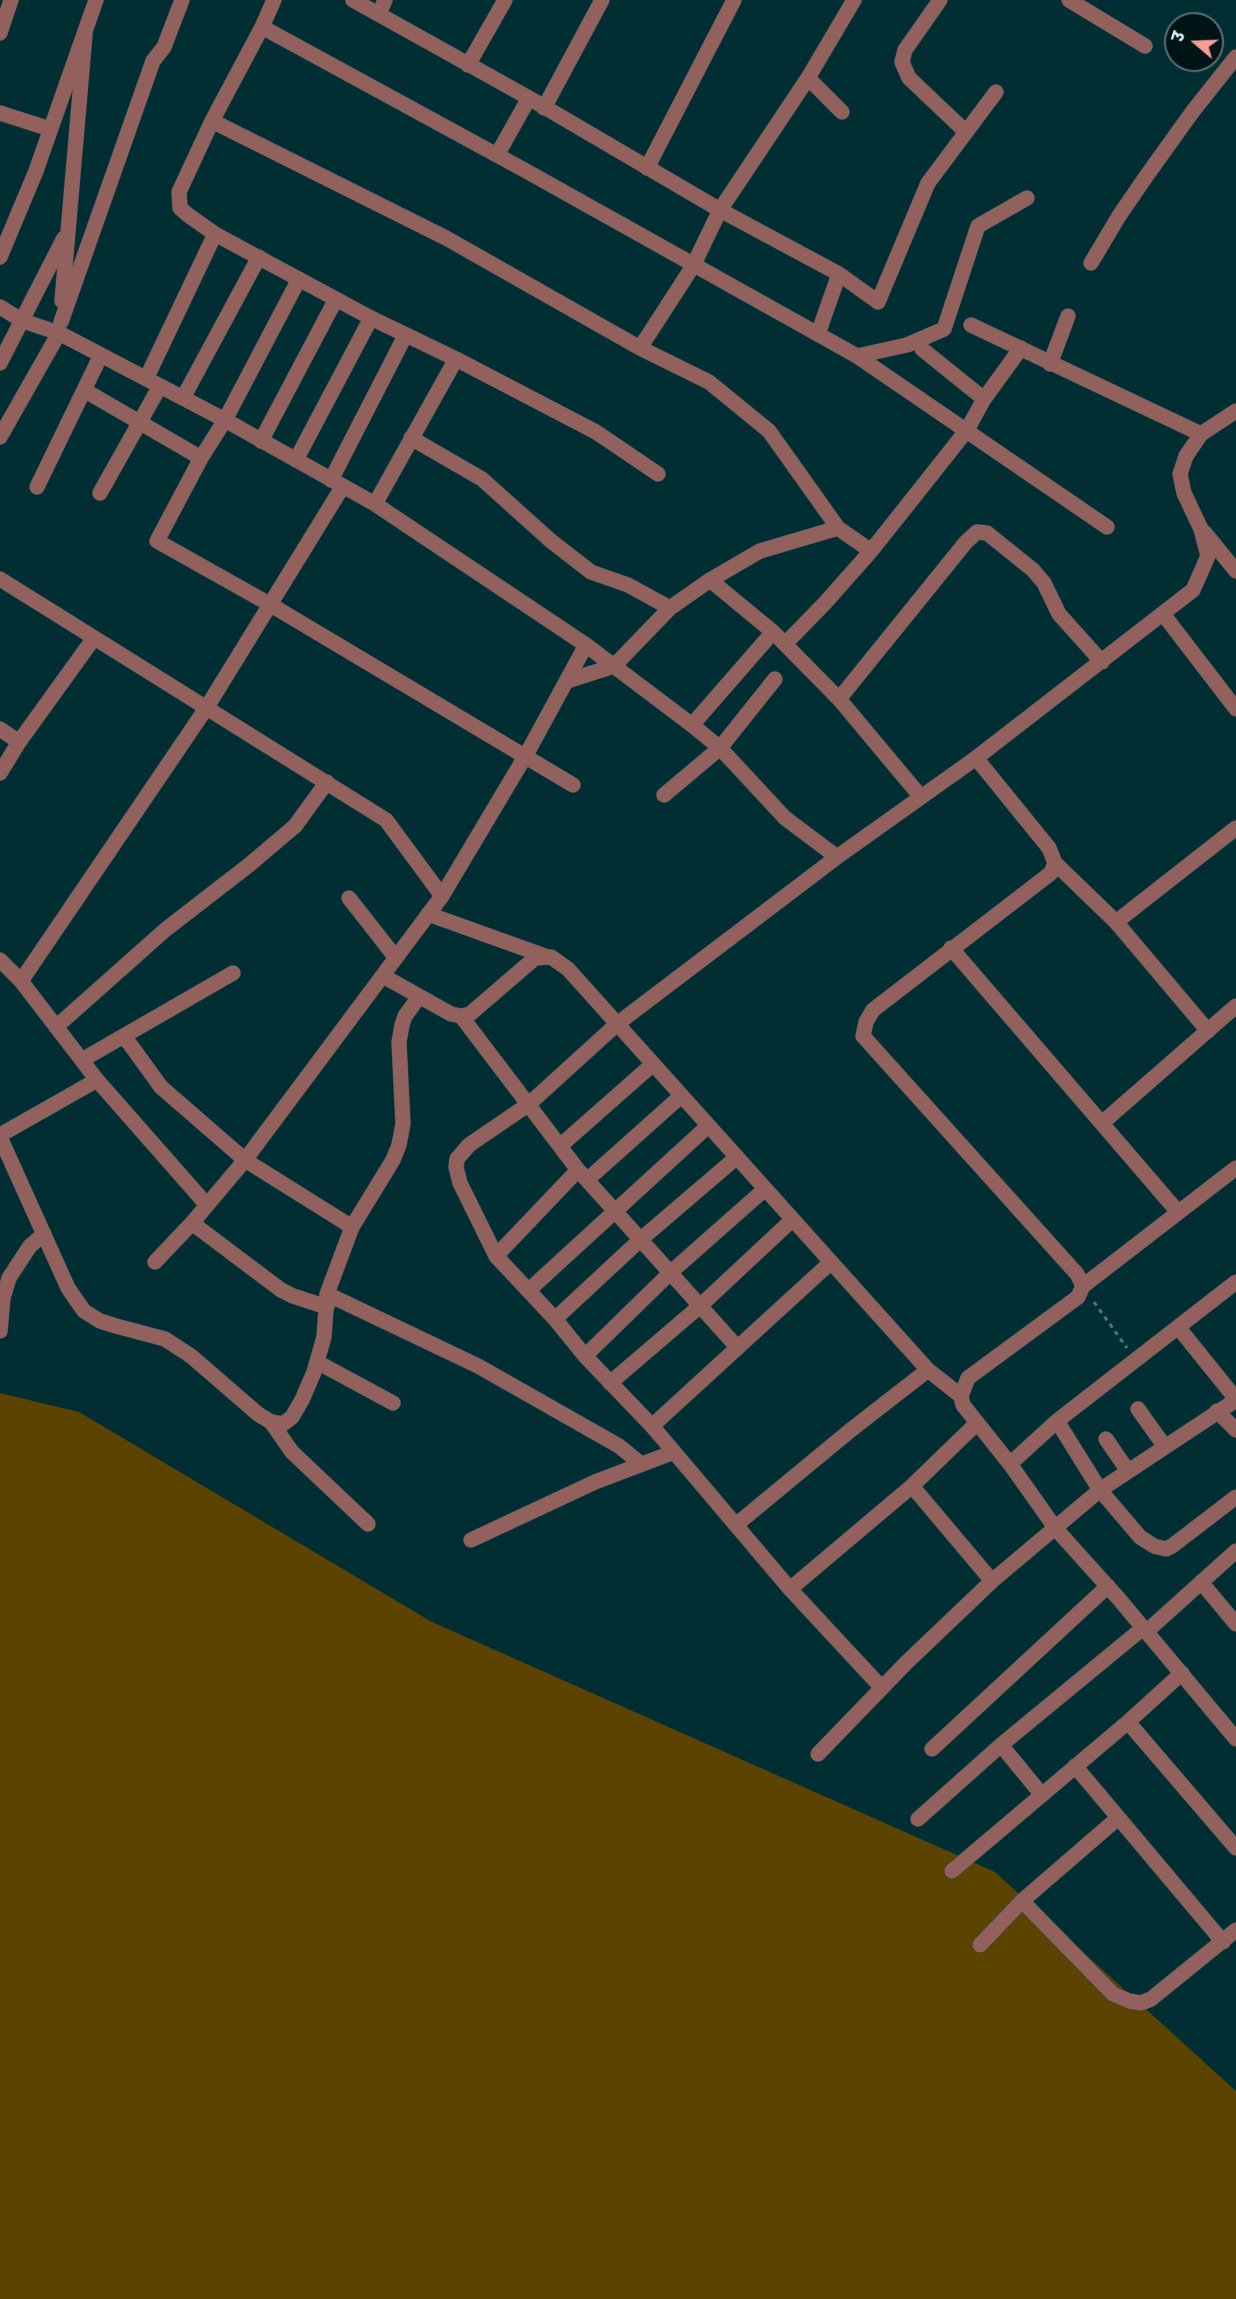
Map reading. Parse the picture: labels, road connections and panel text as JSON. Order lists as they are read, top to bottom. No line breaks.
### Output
{"north":"left"}
